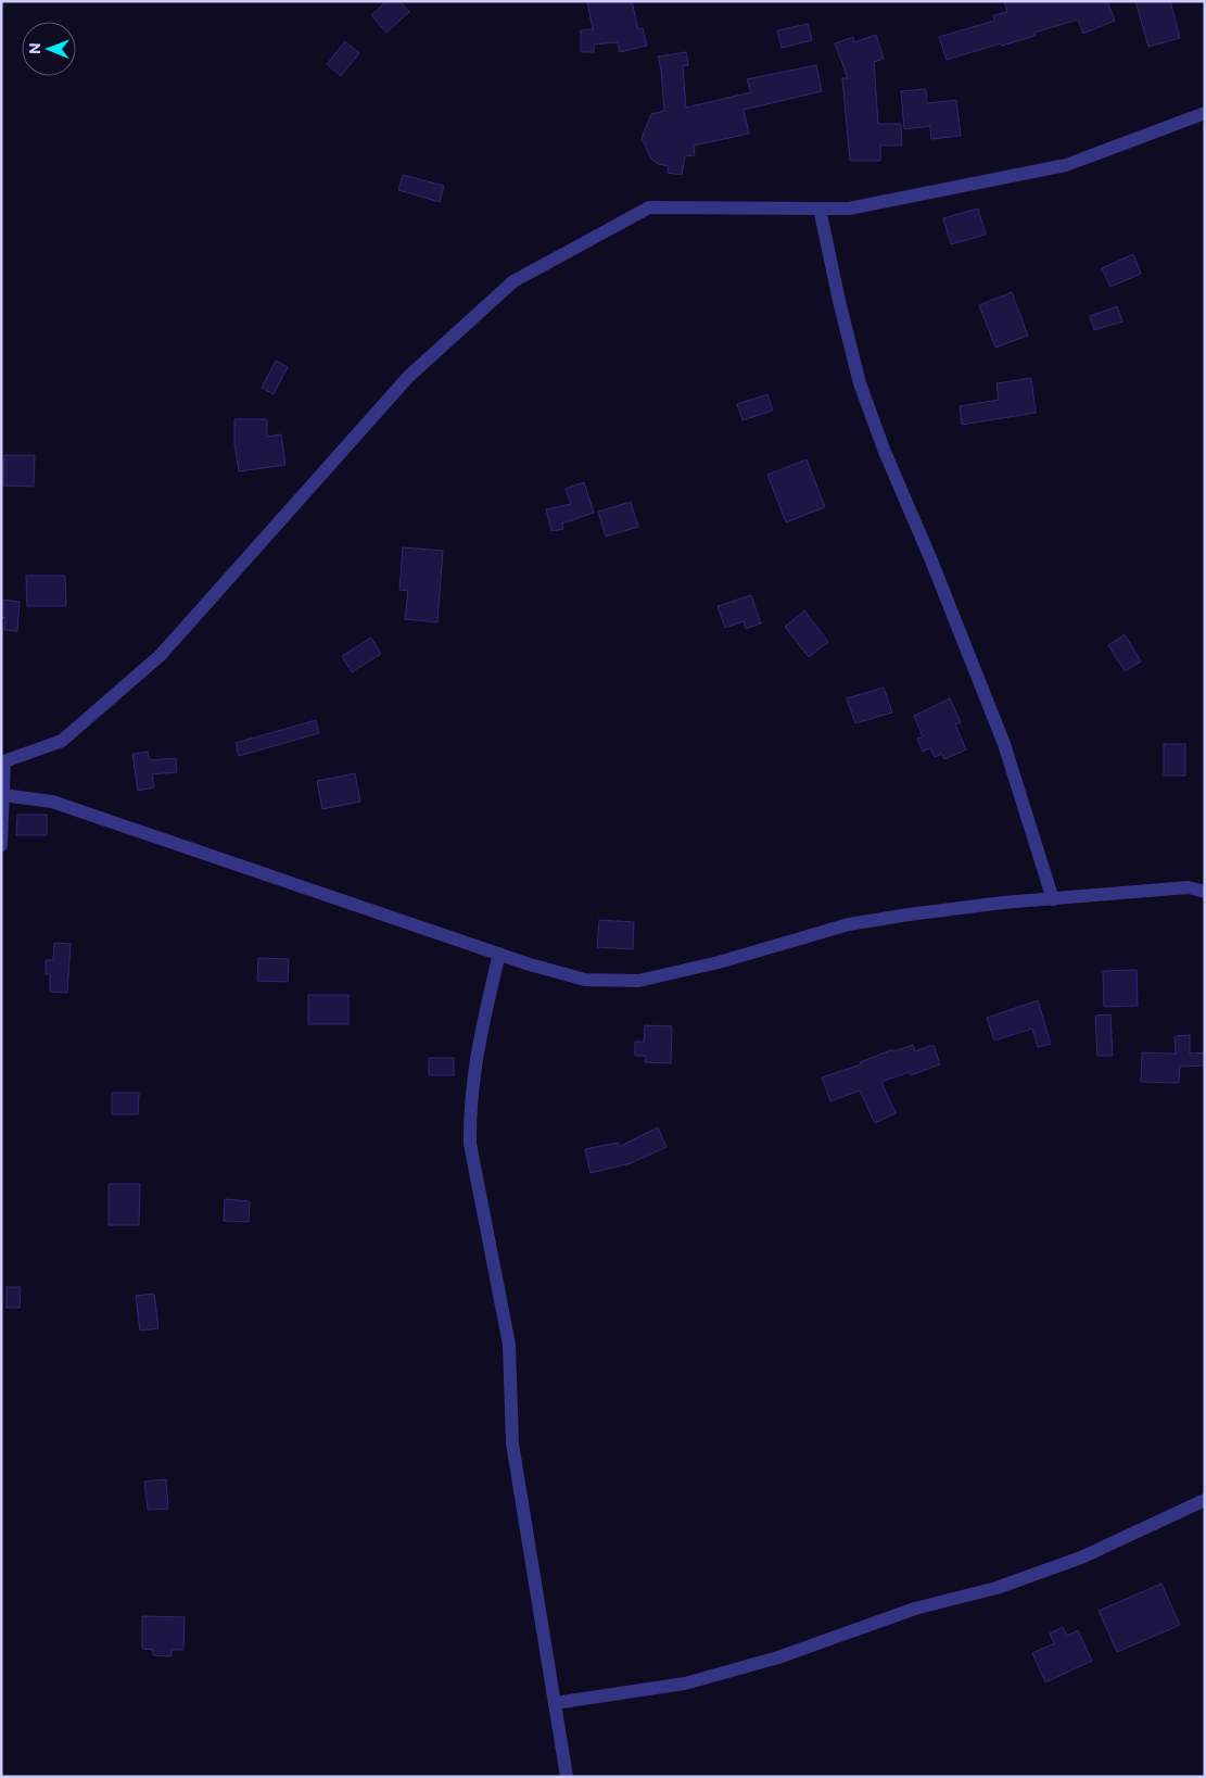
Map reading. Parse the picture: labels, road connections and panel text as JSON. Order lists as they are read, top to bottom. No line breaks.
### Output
{"north":"left"}
